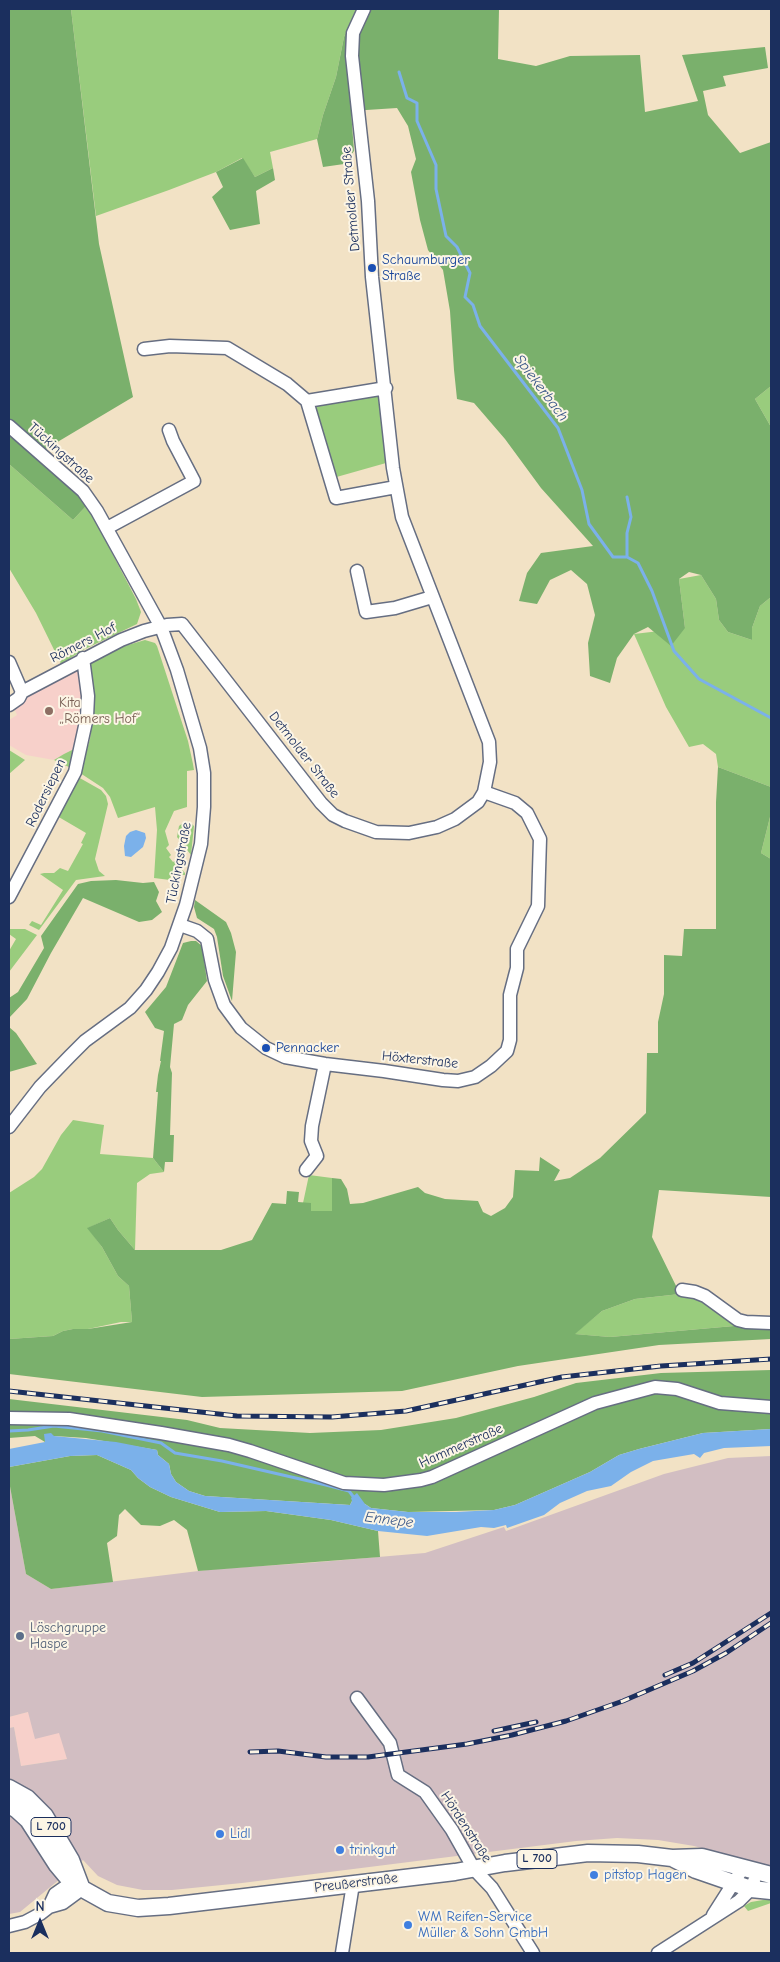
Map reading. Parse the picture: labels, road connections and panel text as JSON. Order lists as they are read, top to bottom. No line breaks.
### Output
{"streets":{"main road":["L 700","Preußerstraße"],"street":["Detmolder Straße","Tückingstraße","Römers Hof","Rodersiepen","Höxterstraße","Hammerstraße","Hördenstraße"]},"crossings":[["Detmolder Straße","Tückingstraße"],["Detmolder Straße","Römers Hof"],["Detmolder Straße","Höxterstraße"],["Tückingstraße","Römers Hof"],["Tückingstraße","Höxterstraße"],["Römers Hof","Rodersiepen"],["L 700","Preußerstraße"],["Hördenstraße","Preußerstraße"]],"water":["Spiekerbach","Ennepe"],"places":["Schaumburger Straße","Kita „Römers Hof“","Pennacker","Löschgruppe Haspe","Lidl","trinkgut","pitstop Hagen","WM Reifen-Service Müller & Sohn GmbH"],"north":"top"}
